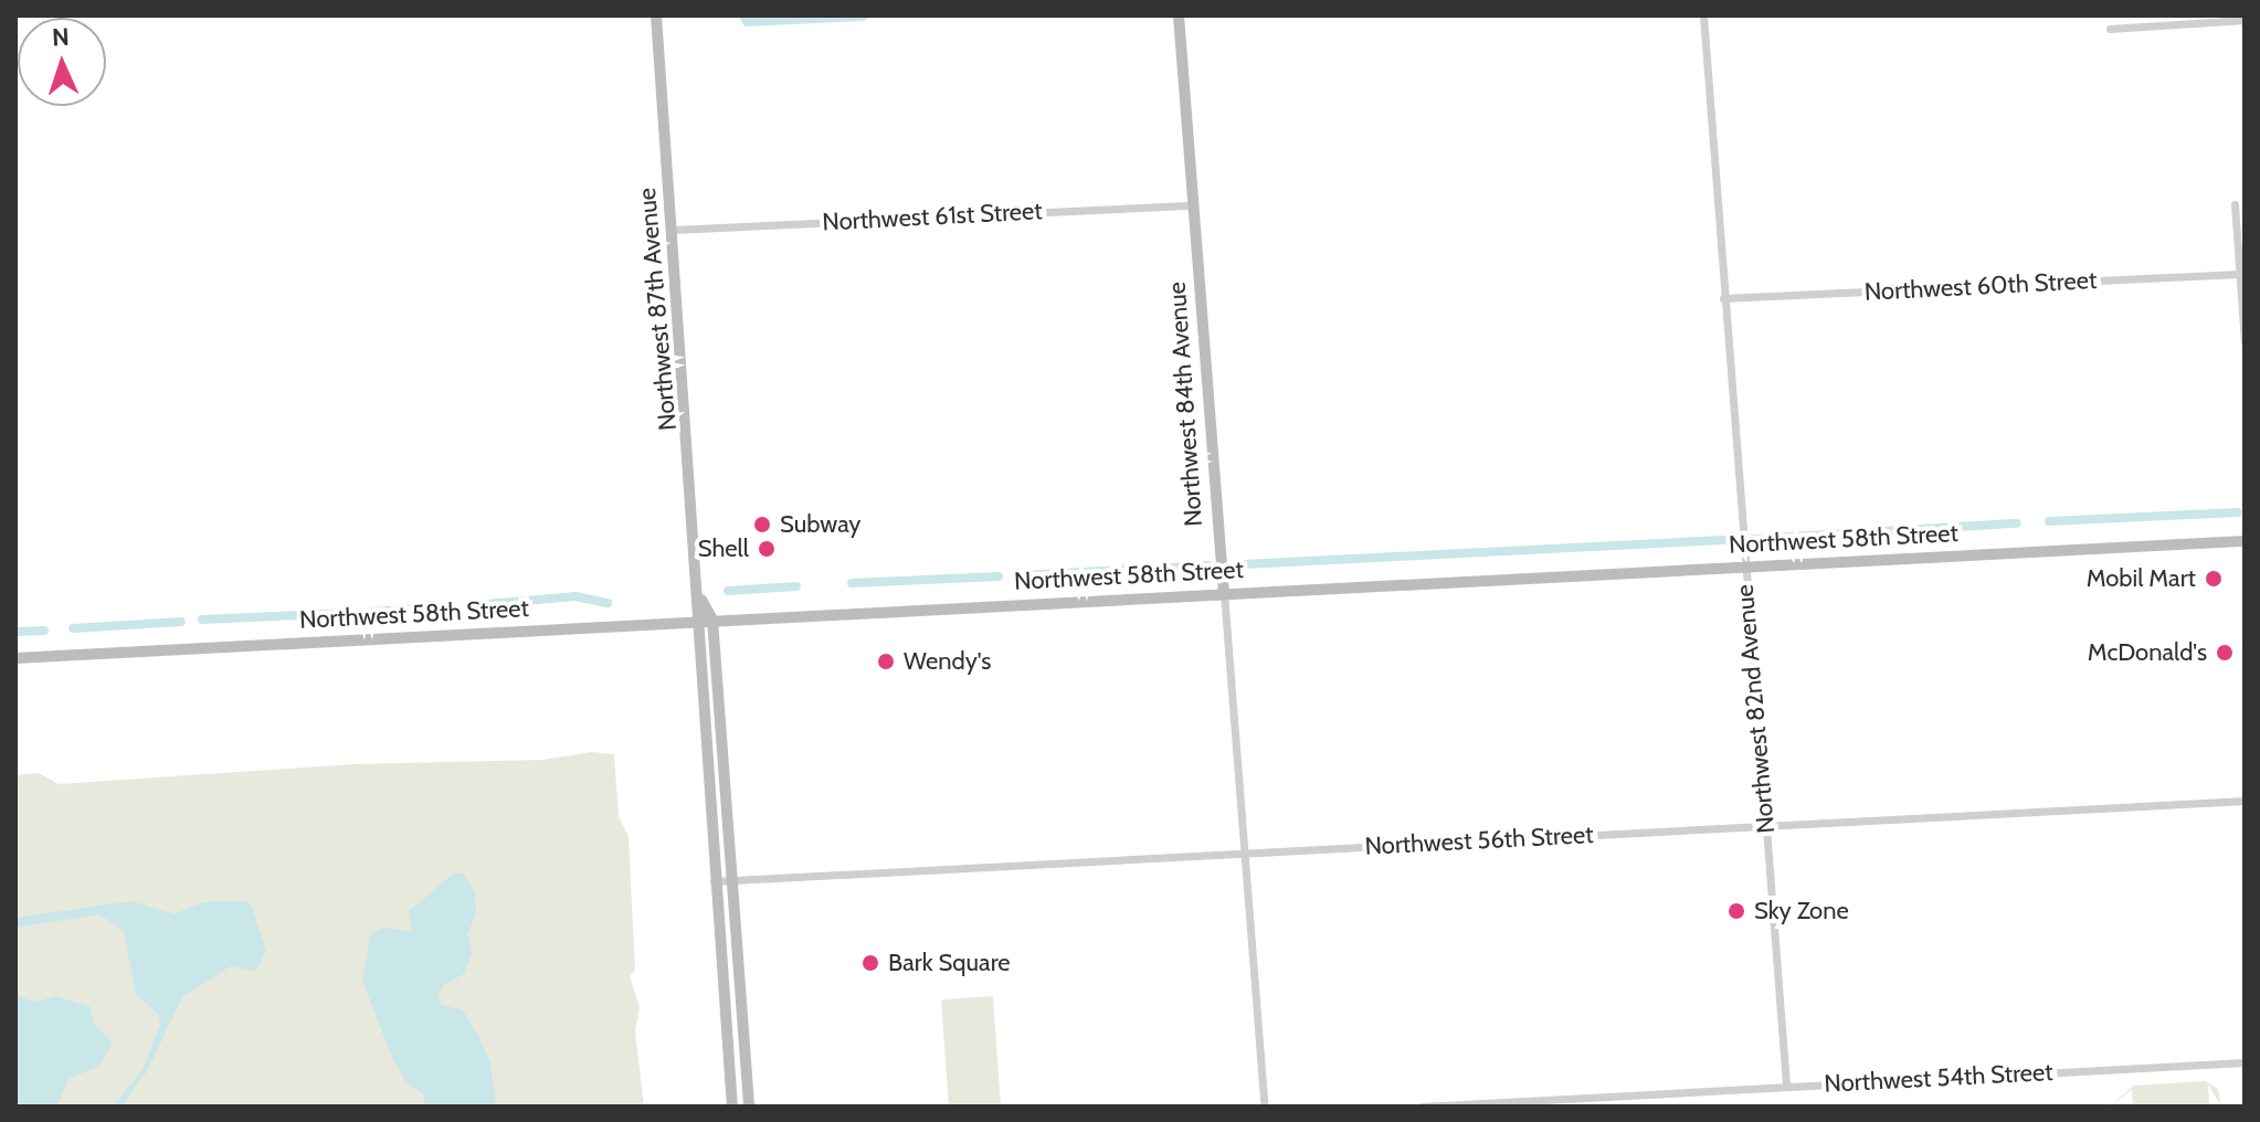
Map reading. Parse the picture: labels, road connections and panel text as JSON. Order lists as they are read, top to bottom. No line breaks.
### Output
{"streets":{"main road":["Northwest 87th Avenue","Northwest 84th Avenue","Northwest 58th Street"],"street":["Northwest 61st Street","Northwest 60th Street","Northwest 82nd Avenue","Northwest 56th Street","Northwest 54th Street"]},"crossings":[["Northwest 61st Street","Northwest 87th Avenue"],["Northwest 61st Street","Northwest 84th Avenue"],["Northwest 60th Street","Northwest 82nd Avenue"],["Northwest 87th Avenue","Northwest 58th Street"],["Northwest 87th Avenue","Northwest 56th Street"],["Northwest 84th Avenue","Northwest 58th Street"],["Northwest 84th Avenue","Northwest 56th Street"],["Northwest 58th Street","Northwest 82nd Avenue"],["Northwest 82nd Avenue","Northwest 56th Street"],["Northwest 82nd Avenue","Northwest 54th Street"]],"places":["Subway","Shell","Mobil Mart","McDonald's","Wendy's","Sky Zone","Bark Square"],"north":"top"}
